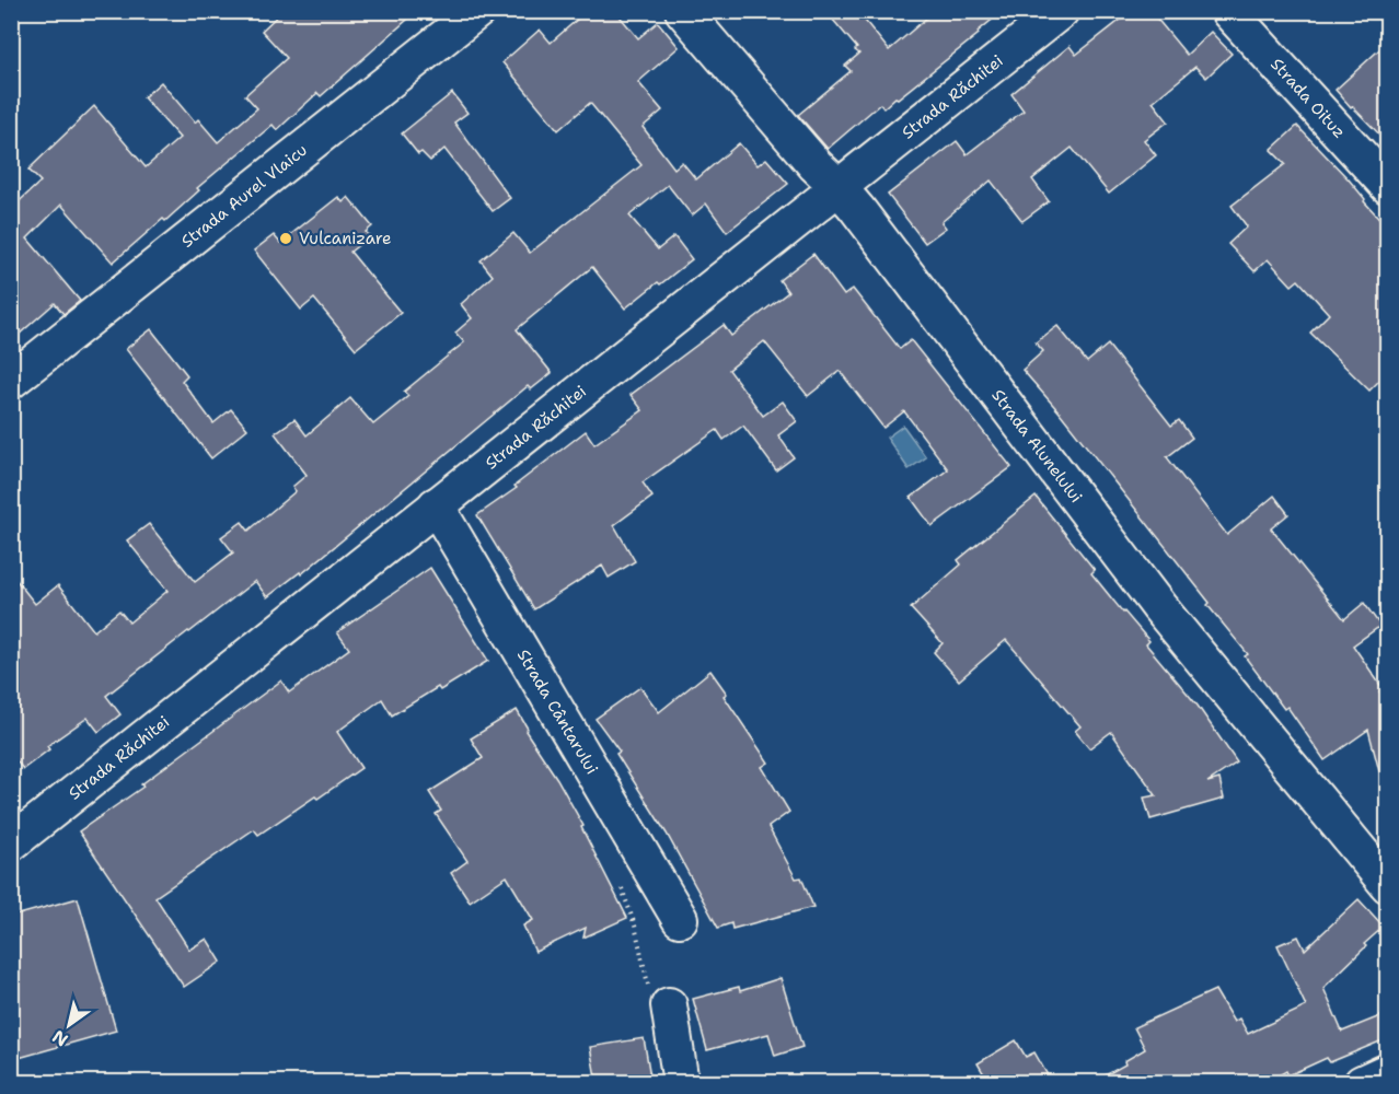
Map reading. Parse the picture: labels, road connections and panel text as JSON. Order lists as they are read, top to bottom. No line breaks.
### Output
{"streets":{"street":["Strada Răchitei","Strada Oituz","Strada Aurel Vlaicu","Strada Alunelului","Strada Cântarului"]},"crossings":[["Strada Răchitei","Strada Alunelului"],["Strada Răchitei","Strada Cântarului"]],"places":["Vulcanizare"],"north":"bottom left"}
